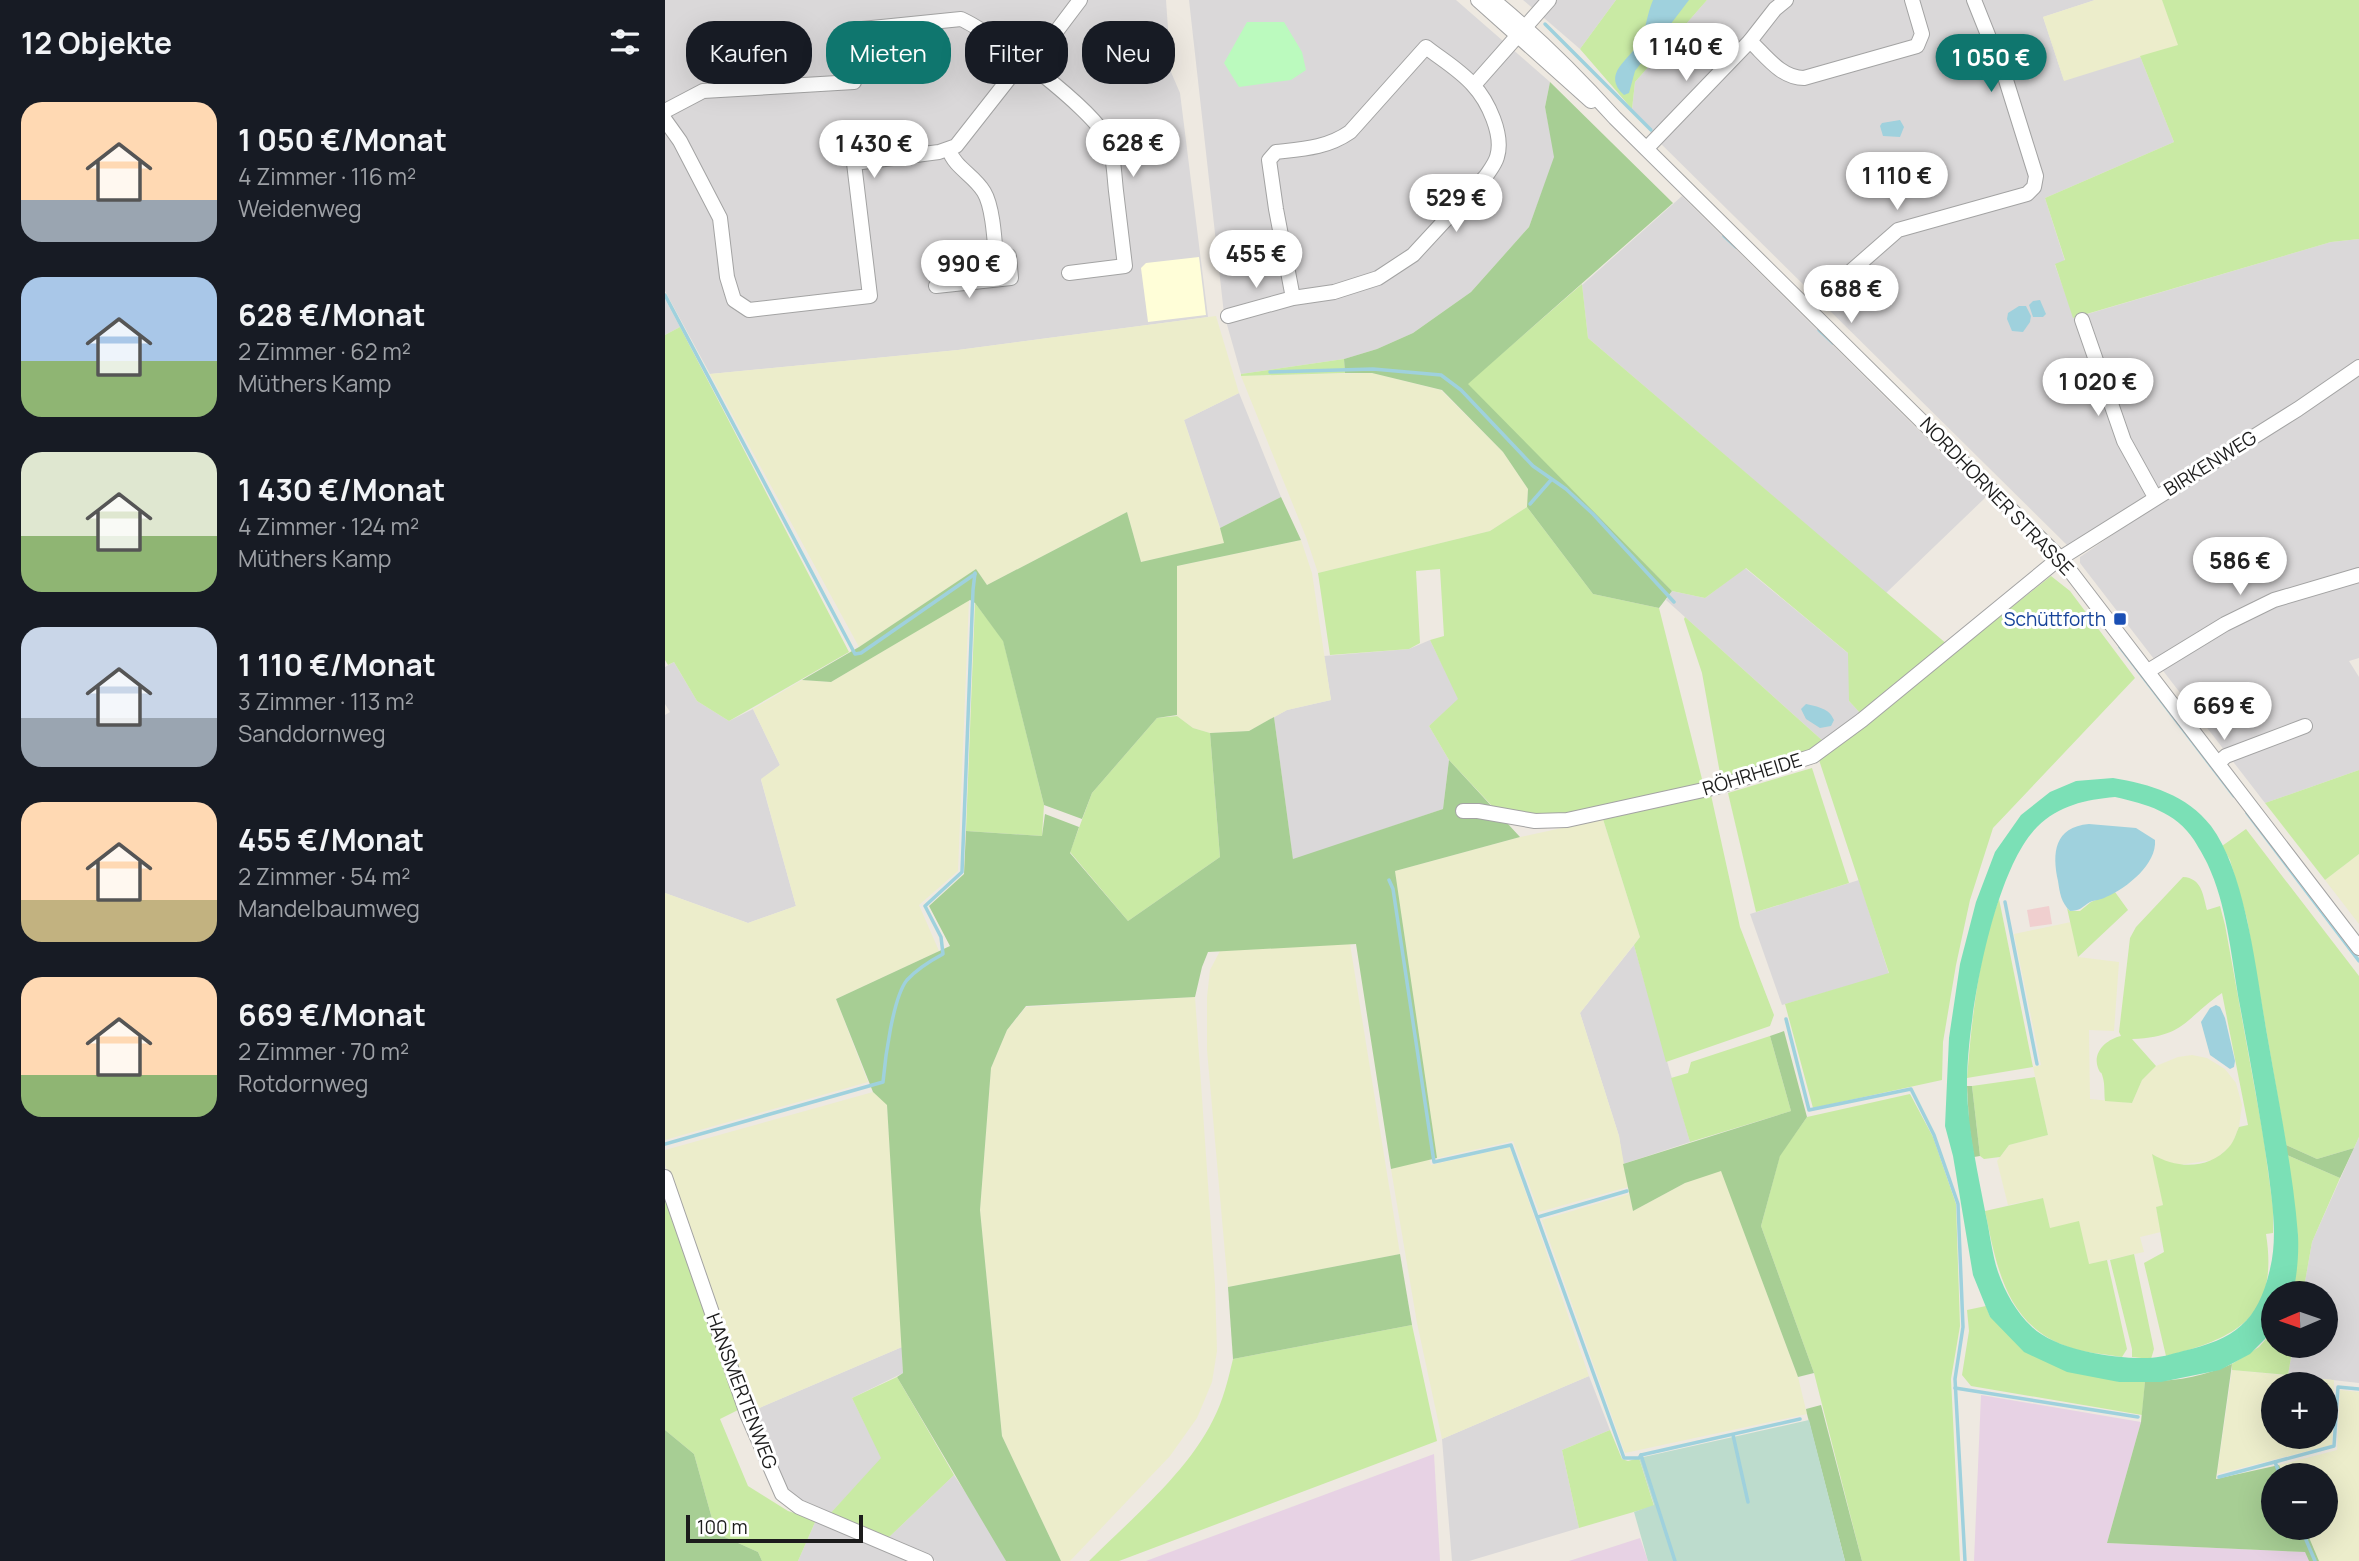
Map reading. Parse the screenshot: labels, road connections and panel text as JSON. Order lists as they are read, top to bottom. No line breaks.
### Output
{"streets":{"street":["BIRKENWEG","NORDHORNER STRASSE","RÖHRHEIDE","HANSMERTENWEG"]},"crossings":[["BIRKENWEG","NORDHORNER STRASSE"],["BIRKENWEG","RÖHRHEIDE"],["NORDHORNER STRASSE","RÖHRHEIDE"]],"places":{"transit":["Schüttforth"]},"scale_bar":"100 m","north":"left","page":{"heading":"12 Objekte","chip":["Kaufen","Mieten","Filter","Neu"],"price":["1 140 €","1 050 €","628 €","1 430 €","1 110 €","529 €","455 €","990 €","688 €","1 020 €","586 €","669 €"],"list":[{"name":"1 050 €/Monat","note":"4 Zimmer · 116 m² · Weidenweg"},{"name":"628 €/Monat","note":"2 Zimmer · 62 m² · Müthers Kamp"},{"name":"1 430 €/Monat","note":"4 Zimmer · 124 m² · Müthers Kamp"},{"name":"1 110 €/Monat","note":"3 Zimmer · 113 m² · Sanddornweg"},{"name":"455 €/Monat","note":"2 Zimmer · 54 m² · Mandelbaumweg"},{"name":"669 €/Monat","note":"2 Zimmer · 70 m² · Rotdornweg"}],"map_buttons":["+","−"],"scale":"100 m"}}
